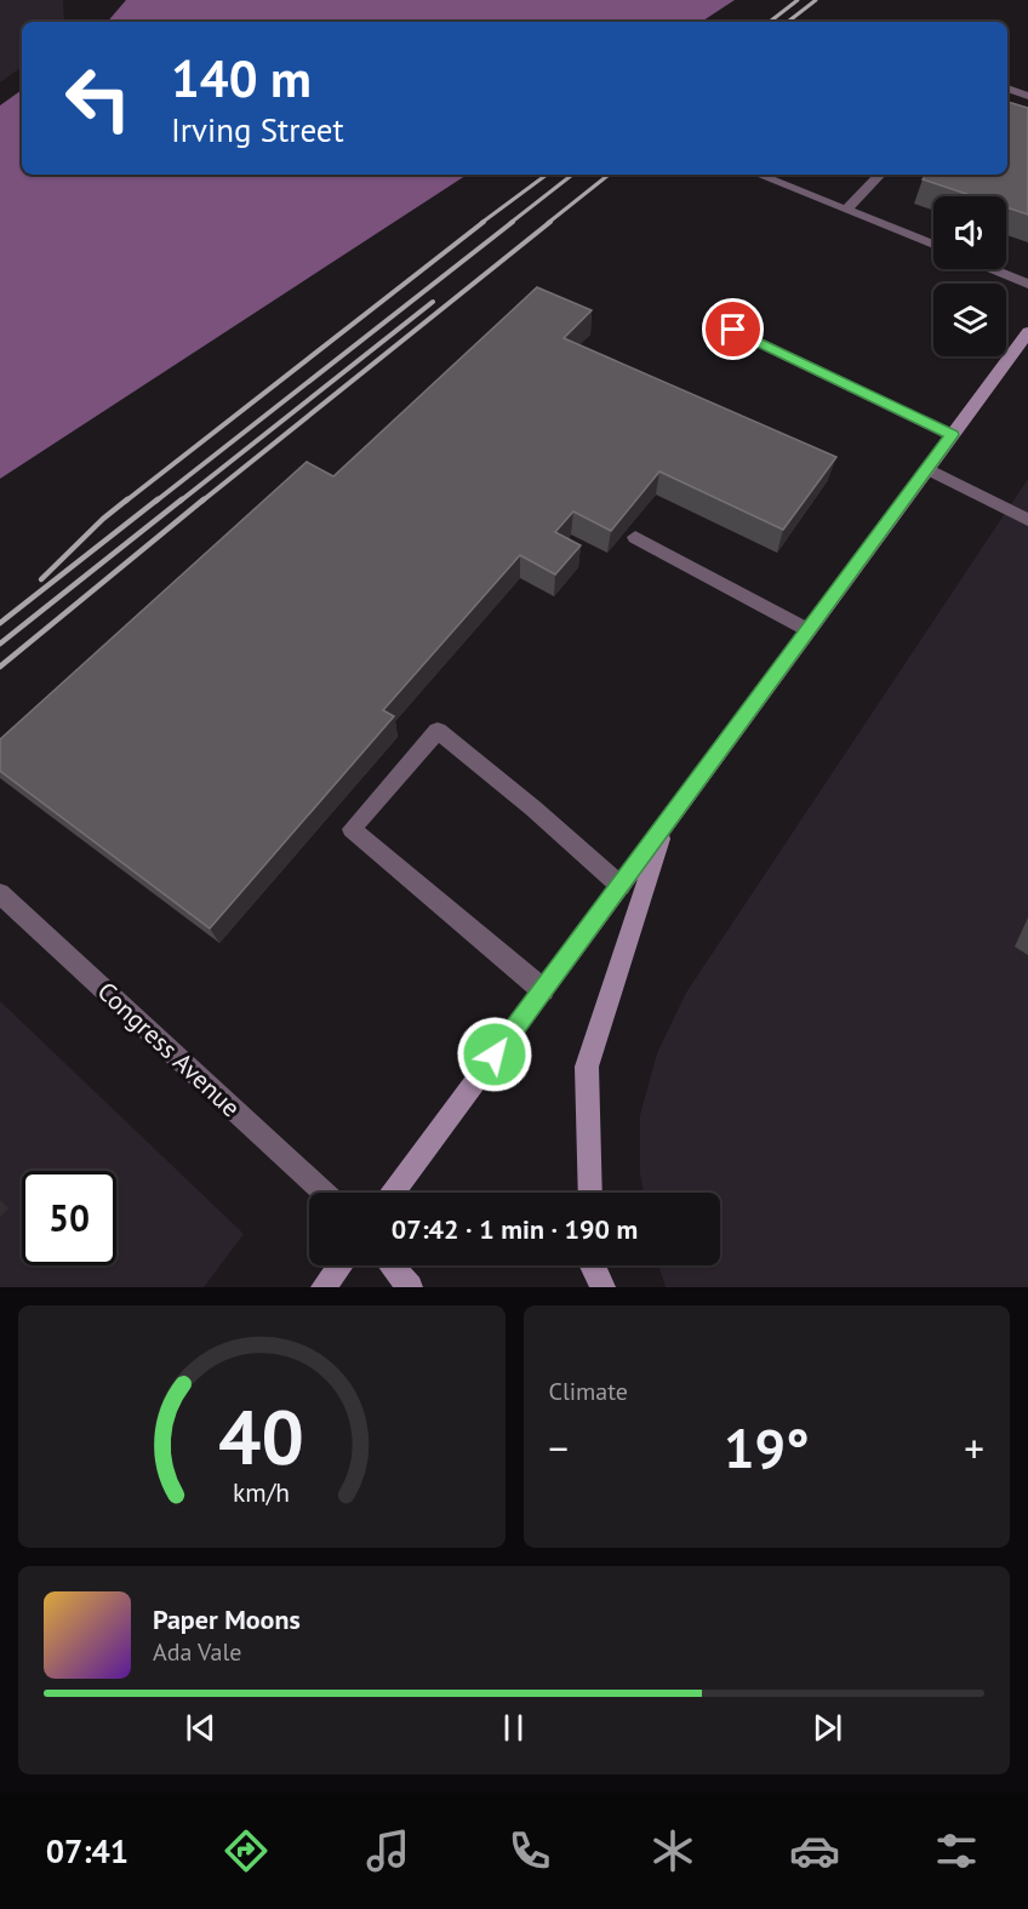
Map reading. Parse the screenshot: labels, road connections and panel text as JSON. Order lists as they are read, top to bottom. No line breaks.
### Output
{"streets":{"street":["Congress Avenue"]},"page":{"turn":["140 m","Irving Street"],"limit":"50","trip":"07:42 · 1 min · 190 m","tile":"Climate","heat":["−","19°","+"],"song":["Paper Moons","Ada Vale"],"tabs":"07:41","gauge":["40","km/h"]}}
